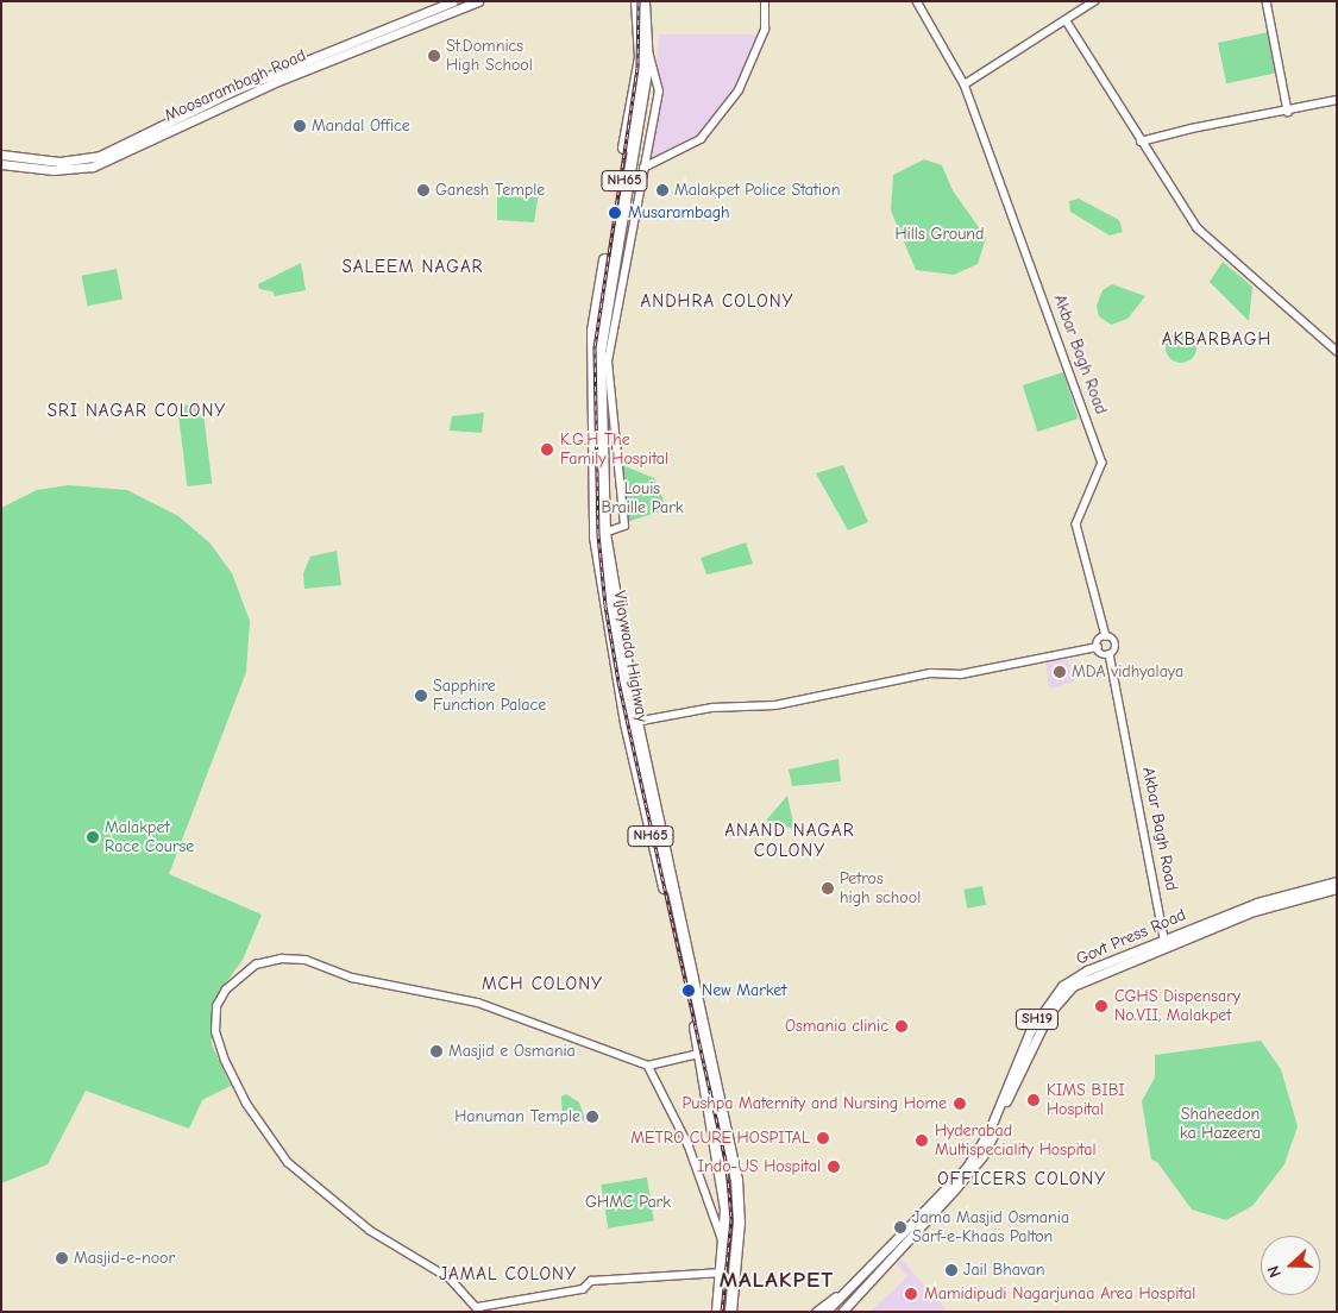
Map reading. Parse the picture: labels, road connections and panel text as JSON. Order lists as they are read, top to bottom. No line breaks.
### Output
{"streets":{"highway":["NH65","Vijaywada Highway"],"main road":["Moosarambagh Road","Govt Press Road","SH19"],"street":["Akbar Bagh Road"]},"crossings":[["Akbar Bagh Road","Govt Press Road"],["Govt Press Road","SH19"]],"districts":["SALEEM NAGAR","ANDHRA COLONY","AKBARBAGH","SRI NAGAR COLONY","ANAND NAGAR COLONY","MCH COLONY","OFFICERS COLONY","JAMAL COLONY","MALAKPET"],"parks":["Hills Ground","Louis Braille Park","Shaheedon ka Hazeera","GHMC Park"],"places":["St.Domnics High School","Mandal Office","Ganesh Temple","Malakpet Police Station","Musarambagh","K.G.H The Family Hospital","MDA vidhyalaya","Sapphire Function Palace","Malakpet Race Course","Petros high school","New Market","CGHS Dispensary No.VII, Malakpet","Osmania clinic","Masjid e Osmania","KIMS BIBI Hospital","Pushpa Maternity and Nursing Home","Hanuman Temple","METRO CURE HOSPITAL","Hyderabad Multispeciality Hospital","Indo-US Hospital","Jama Masjid Osmania Sarf-e-Khaas Palton","Masjid-e-noor","Jail Bhavan","Mamidipudi Nagarjunaa Area Hospital"],"north":"left"}
